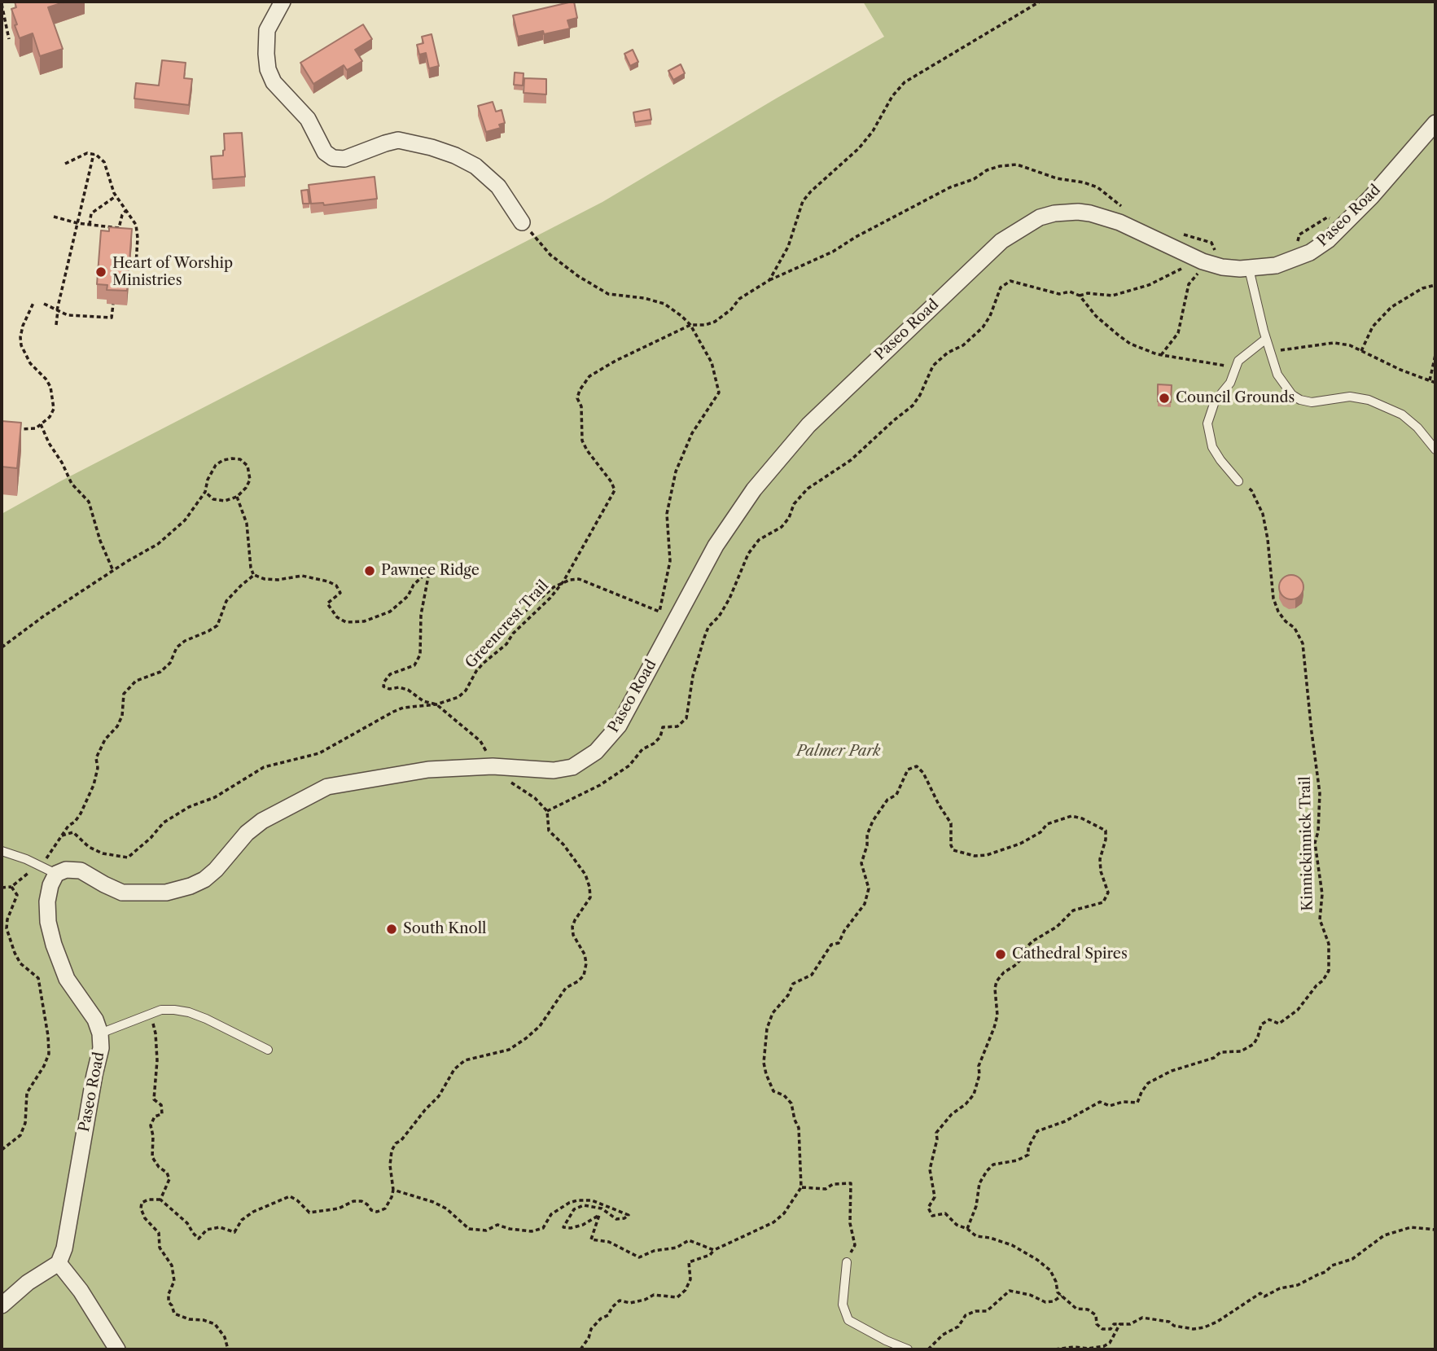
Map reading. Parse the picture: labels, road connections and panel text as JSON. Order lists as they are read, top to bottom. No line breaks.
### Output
{"streets":{"street":["Paseo Road"],"path":["Greencrest Trail","Kinnickinnick Trail"]},"parks":["Palmer Park"],"places":["Heart of Worship Ministries","Council Grounds","Pawnee Ridge","South Knoll","Cathedral Spires"]}
